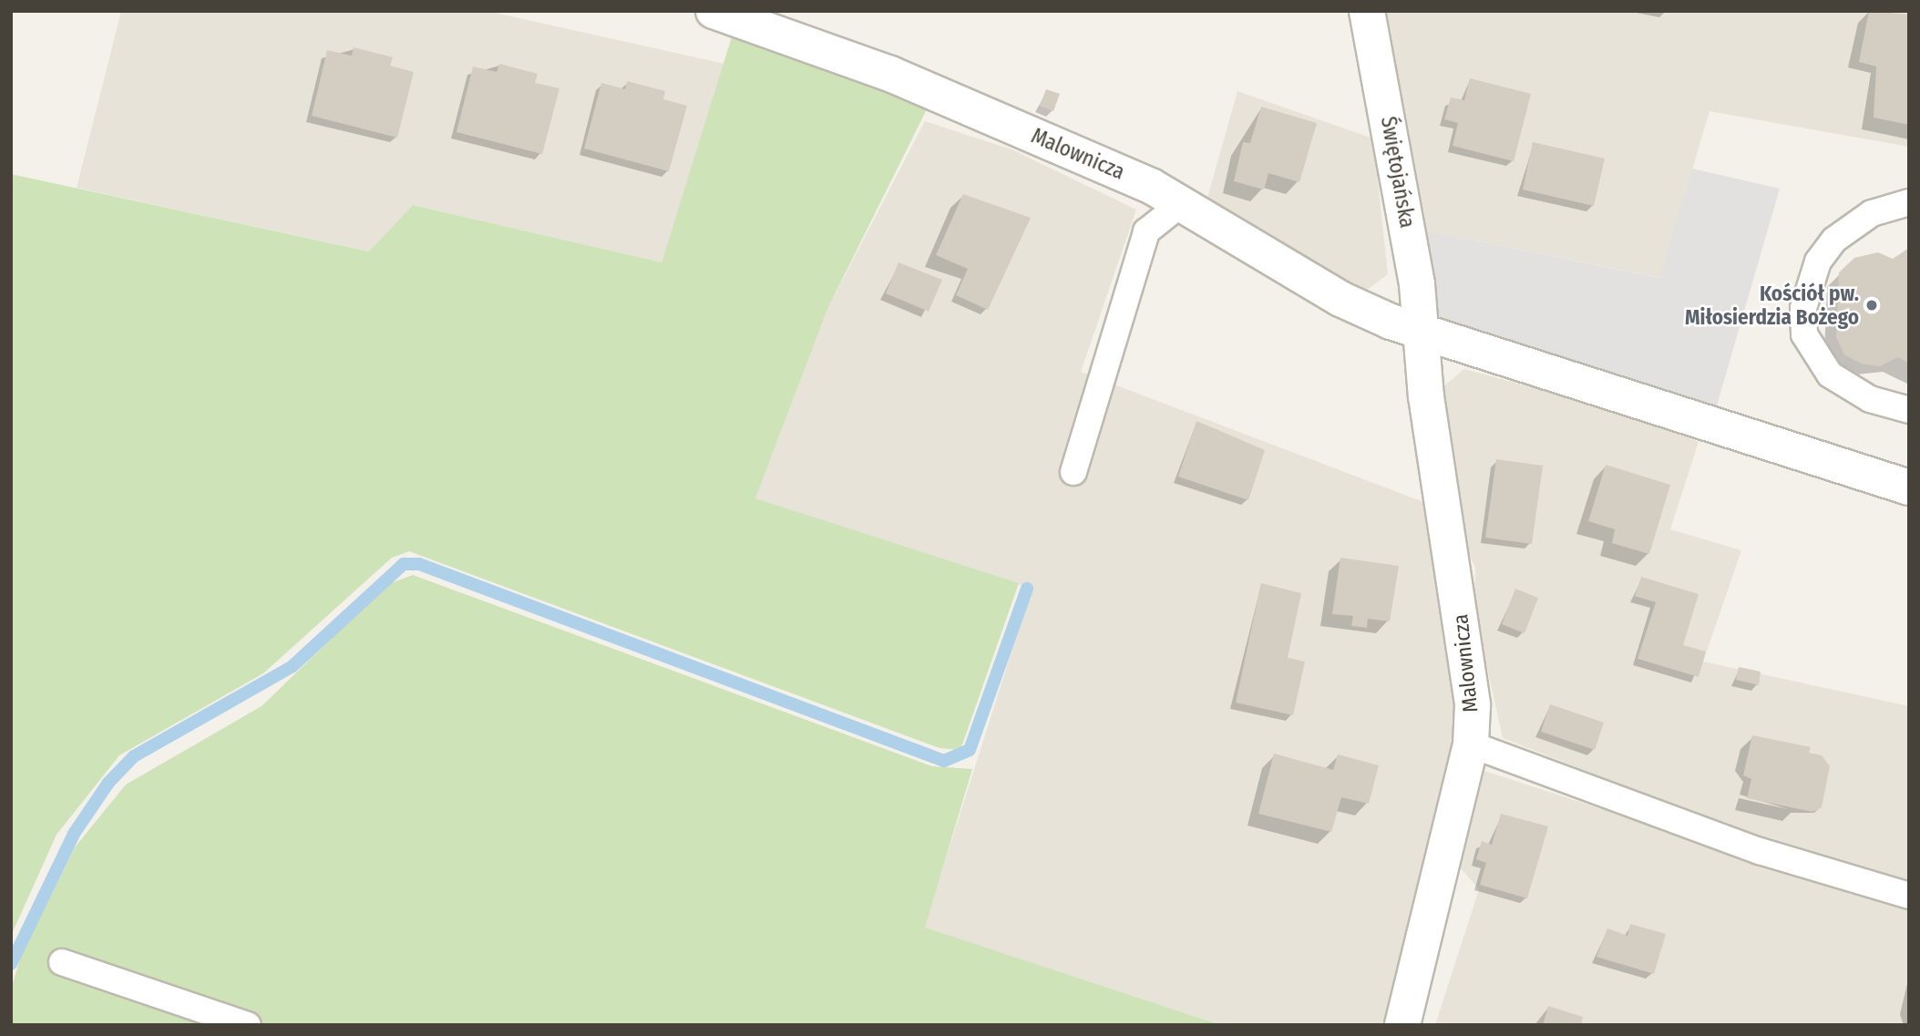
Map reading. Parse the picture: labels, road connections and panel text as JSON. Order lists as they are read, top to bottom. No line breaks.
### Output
{"streets":{"street":["Malownicza","Świętojańska"]},"crossings":[["Malownicza","Świętojańska"]],"places":["Kościół pw. Miłosierdzia Bożego"]}
